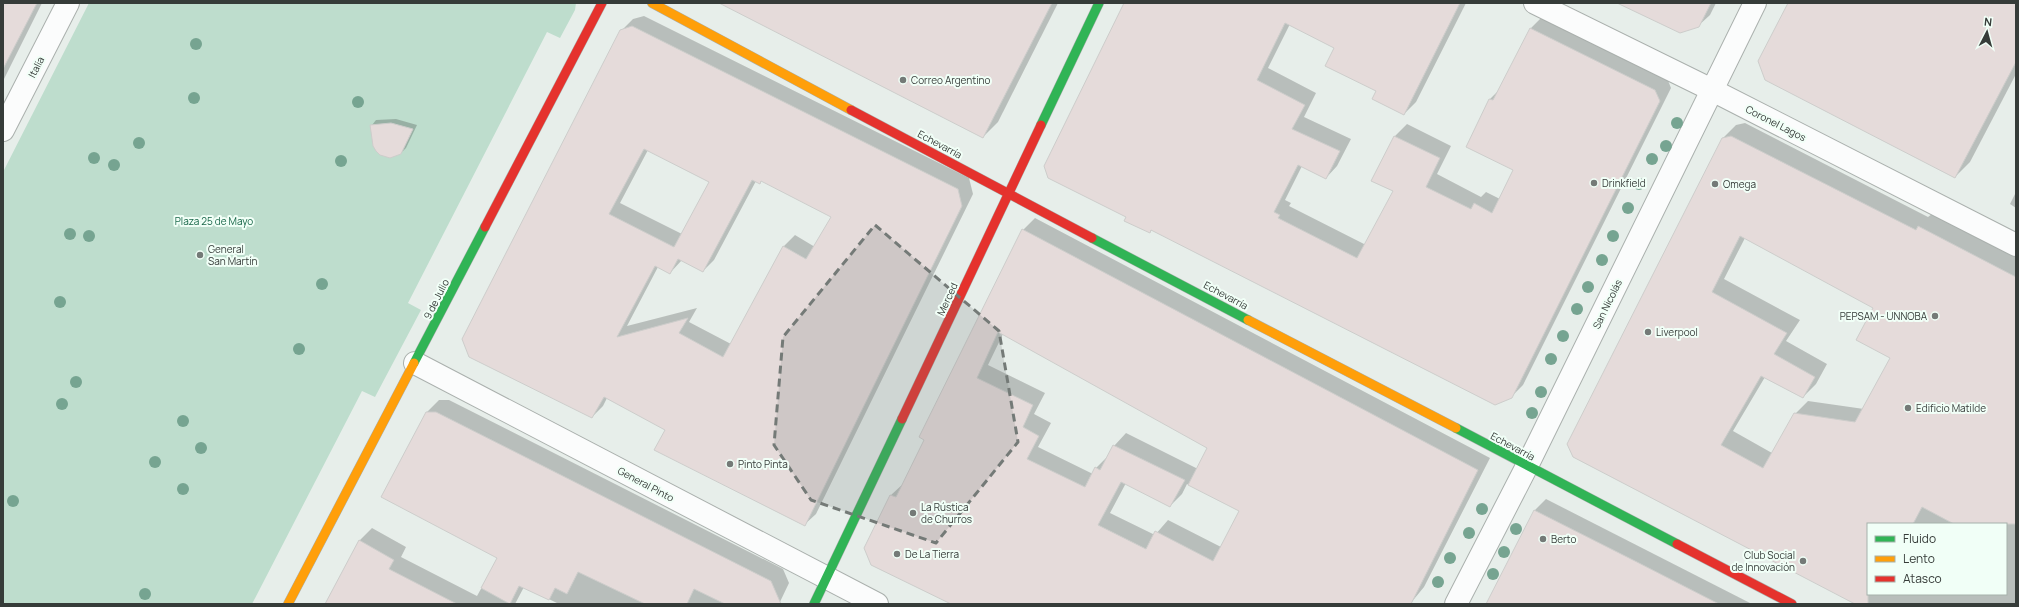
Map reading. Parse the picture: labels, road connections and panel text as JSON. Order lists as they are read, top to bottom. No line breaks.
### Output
{"streets":{"street":["Italia","Coronel Lagos","Echevarría","9 de Julio","Merced","San Nicolás","General Pinto"]},"crossings":[["Coronel Lagos","San Nicolás"],["Echevarría","Merced"],["Echevarría","San Nicolás"],["9 de Julio","General Pinto"],["Merced","General Pinto"]],"parks":["Plaza 25 de Mayo"],"places":["Correo Argentino","Drinkfield","Omega","General San Martín","PEPSAM - UNNOBA","Liverpool","Edificio Matilde","Pinto Pinta","La Rústica de Churros","Berto","De La Tierra","Club Social de Innovación"],"legend":["Fluido","Lento","Atasco"],"north":"top"}
